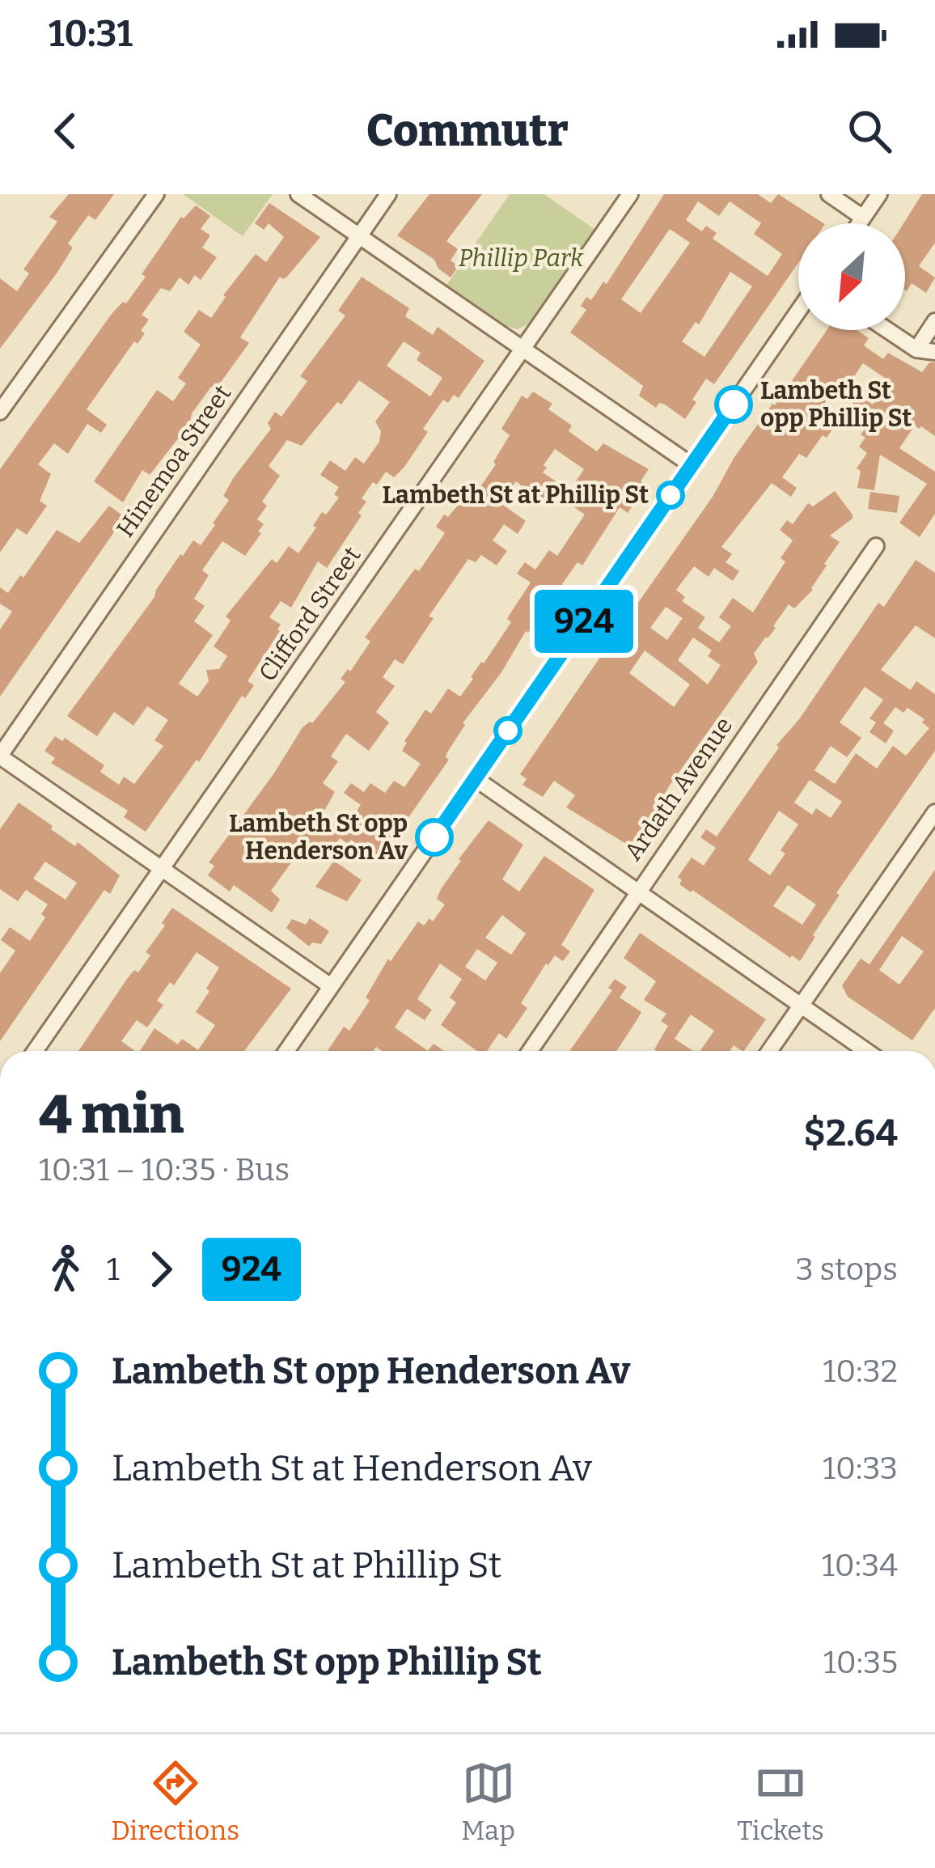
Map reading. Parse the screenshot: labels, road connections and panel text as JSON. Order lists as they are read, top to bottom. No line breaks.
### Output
{"streets":{"street":["Hinemoa Street","Clifford Street","Ardath Avenue"]},"parks":["Phillip Park"],"places":["Lambeth St opp Phillip St","Lambeth St at Phillip St","Lambeth St opp Henderson Av"],"lines":["bus line 924"],"north":"bottom left","page":{"status":"10:31","header":"Commutr","on_map":"924","heading":["4 min","10:31 – 10:35 · Bus","$2.64"],"legs":["1","924","3 stops"],"list":[{"name":"Lambeth St opp Henderson Av","value":"10:32"},{"name":"Lambeth St at Henderson Av","value":"10:33"},{"name":"Lambeth St at Phillip St","value":"10:34"},{"name":"Lambeth St opp Phillip St","value":"10:35"}],"tabs":["Directions","Map","Tickets"]}}
